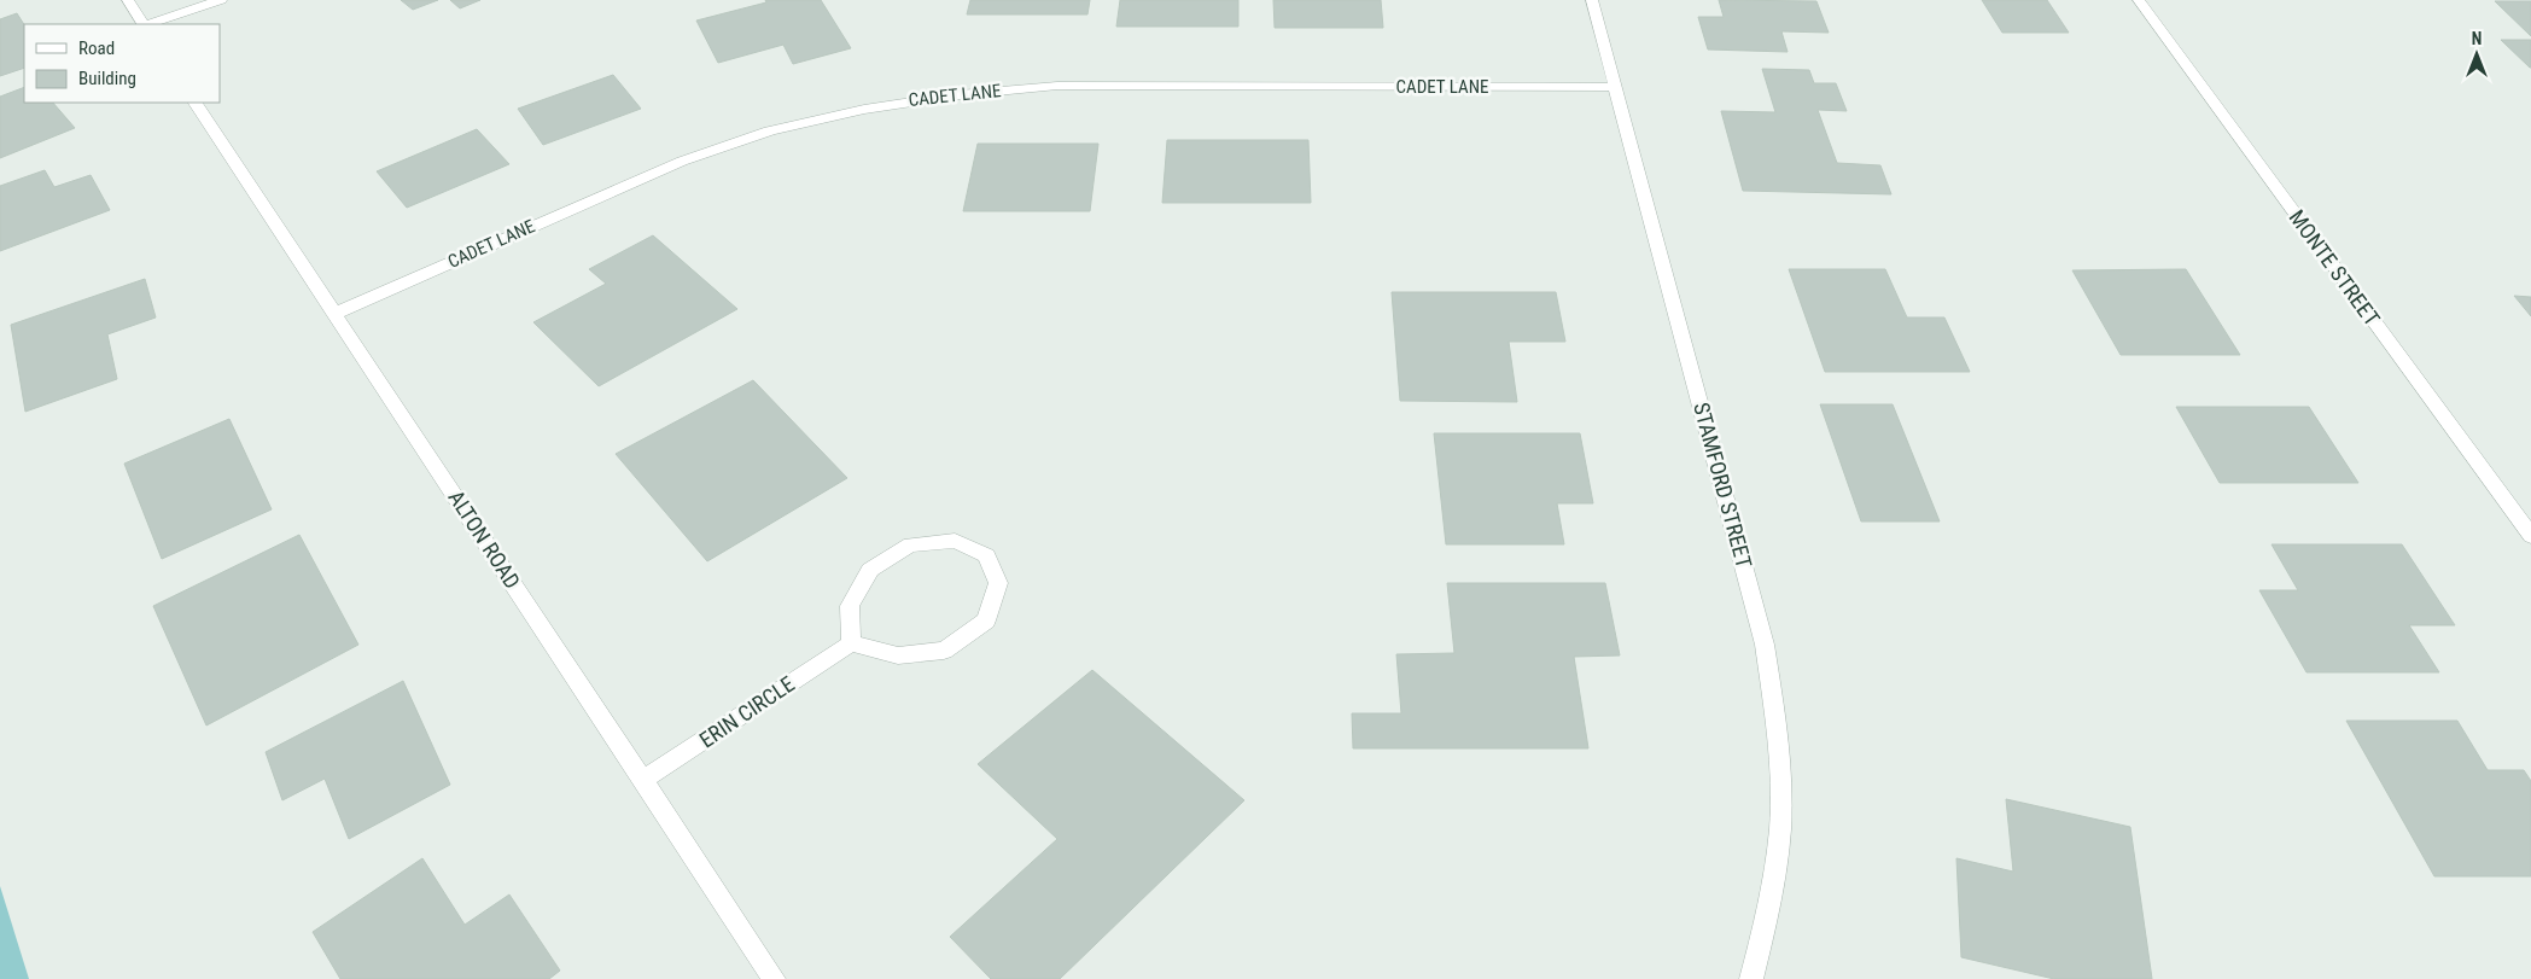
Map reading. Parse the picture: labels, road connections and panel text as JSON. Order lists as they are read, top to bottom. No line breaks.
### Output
{"streets":{"street":["CADET LANE","MONTE STREET","STAMFORD STREET","ALTON ROAD","ERIN CIRCLE"]},"crossings":[["CADET LANE","STAMFORD STREET"],["CADET LANE","ALTON ROAD"],["ALTON ROAD","ERIN CIRCLE"]],"legend":["Road","Building"],"north":"top"}
